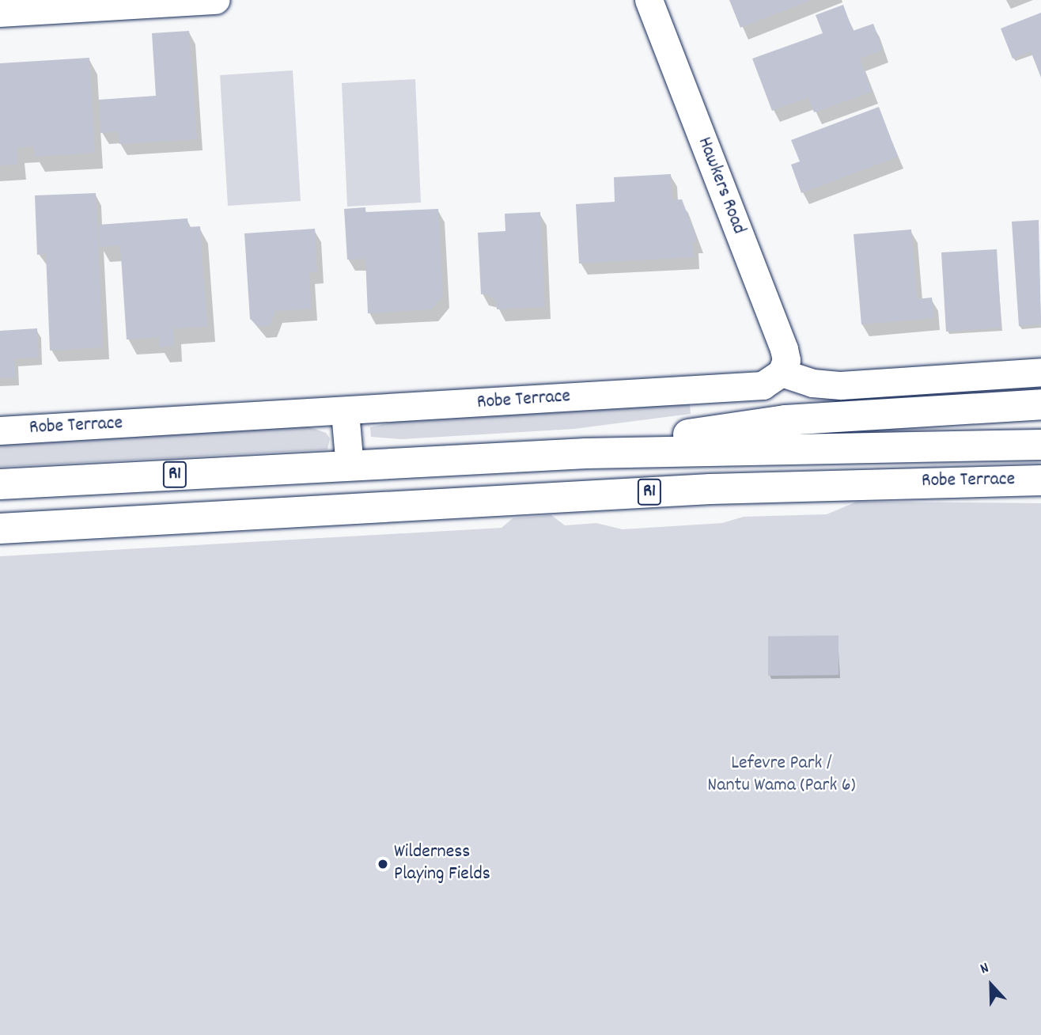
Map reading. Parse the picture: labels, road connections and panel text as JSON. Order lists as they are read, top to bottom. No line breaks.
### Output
{"streets":{"highway":["Robe Terrace","R1"],"street":["Hawkers Road"]},"crossings":[["Hawkers Road","Robe Terrace"]],"parks":["Lefevre Park / Nantu Wama (Park 6)"],"places":["Wilderness Playing Fields"],"north":"top"}
